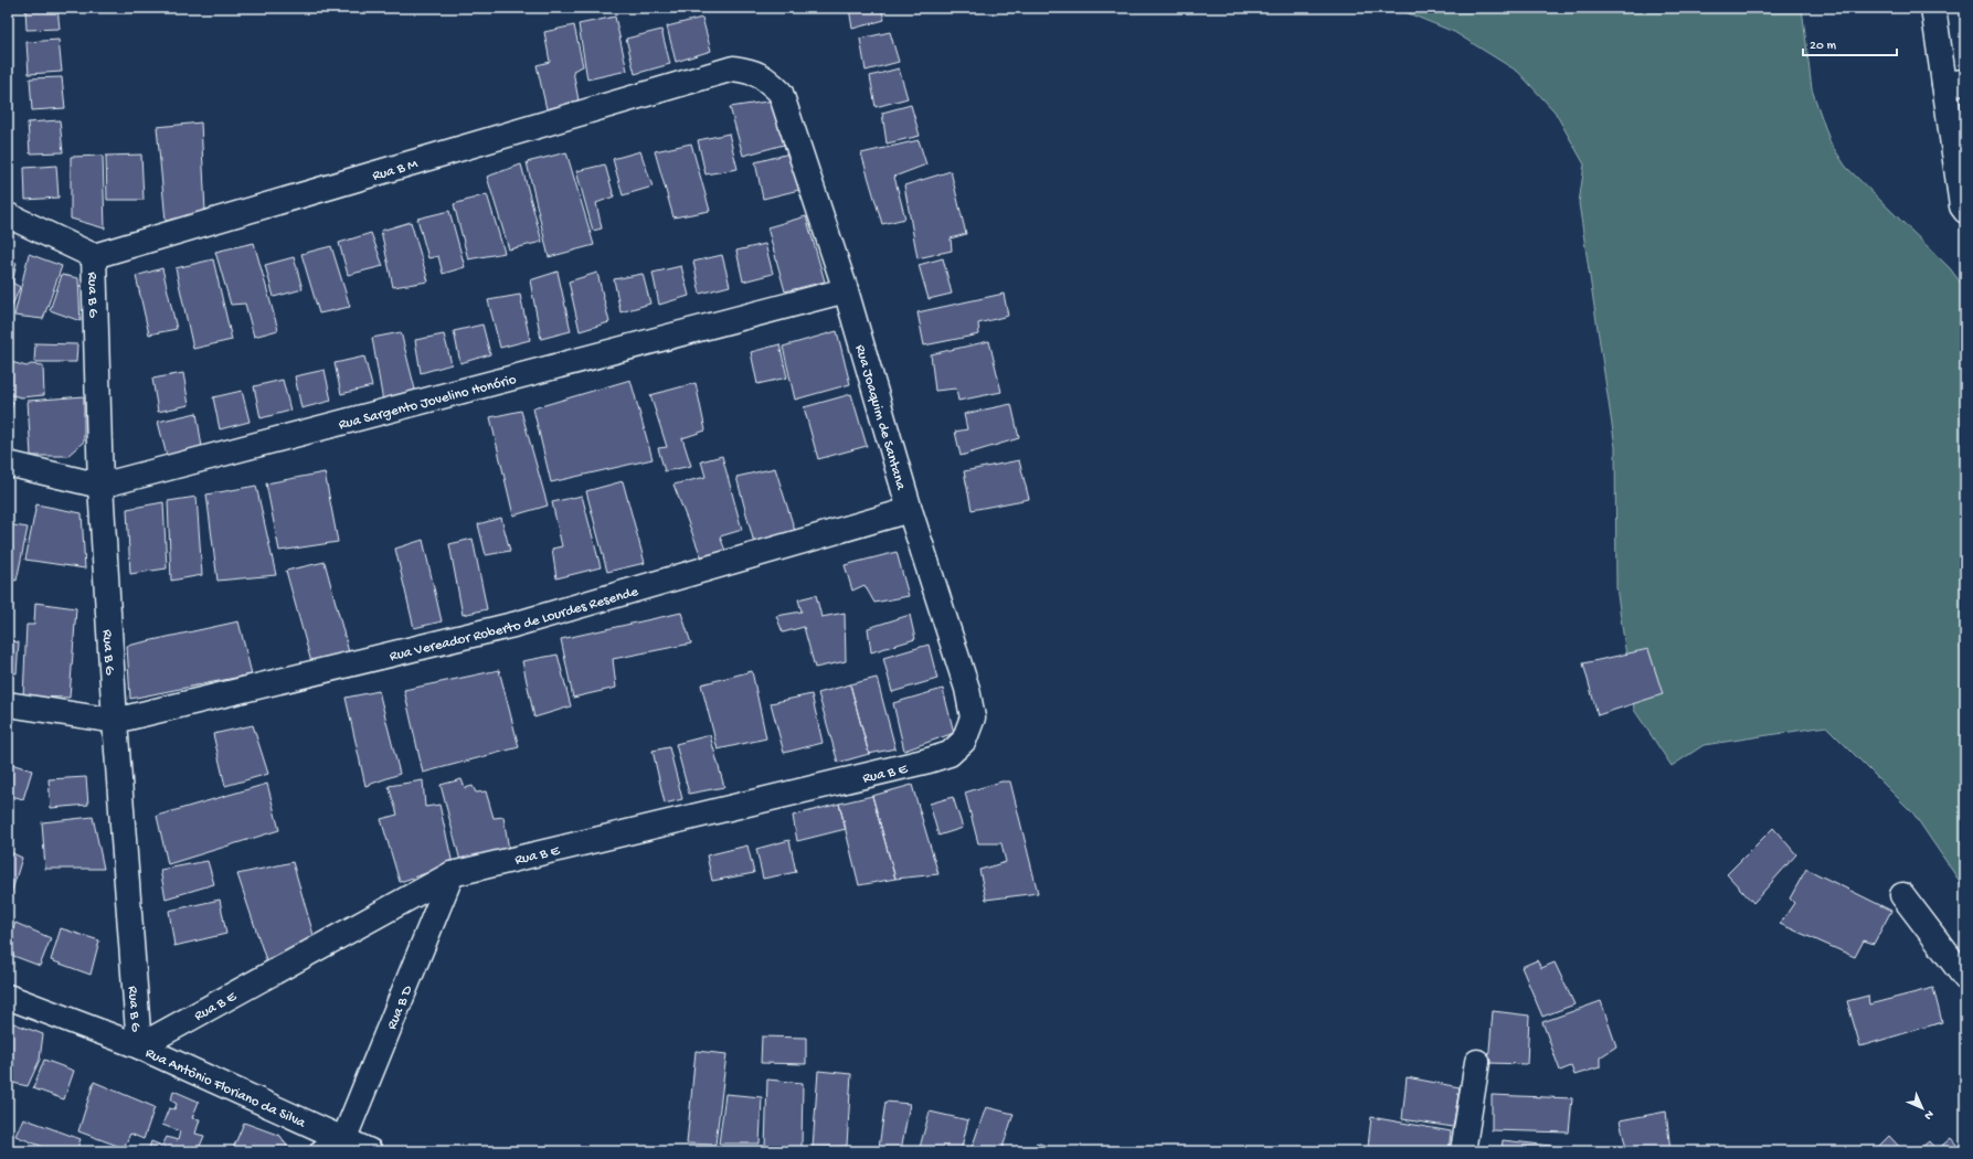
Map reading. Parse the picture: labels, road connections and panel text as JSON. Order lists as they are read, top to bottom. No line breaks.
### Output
{"streets":{"street":["Rua B M","Rua B G","Rua Sargento Jovelino Honório","Rua Joaquim de Santana","Rua Vereador Roberto de Lourdes Resende","Rua B E","Rua B D","Rua Antônio Floriano da Silva"]},"crossings":[["Rua B M","Rua B G"],["Rua B M","Rua Joaquim de Santana"],["Rua B G","Rua Sargento Jovelino Honório"],["Rua B G","Rua Vereador Roberto de Lourdes Resende"],["Rua B G","Rua B E"],["Rua B G","Rua Antônio Floriano da Silva"],["Rua Sargento Jovelino Honório","Rua Joaquim de Santana"],["Rua Joaquim de Santana","Rua Vereador Roberto de Lourdes Resende"],["Rua Joaquim de Santana","Rua B E"],["Rua B E","Rua B D"],["Rua B E","Rua Antônio Floriano da Silva"],["Rua B D","Rua Antônio Floriano da Silva"]],"scale_bar":"20 m","north":"bottom right"}
